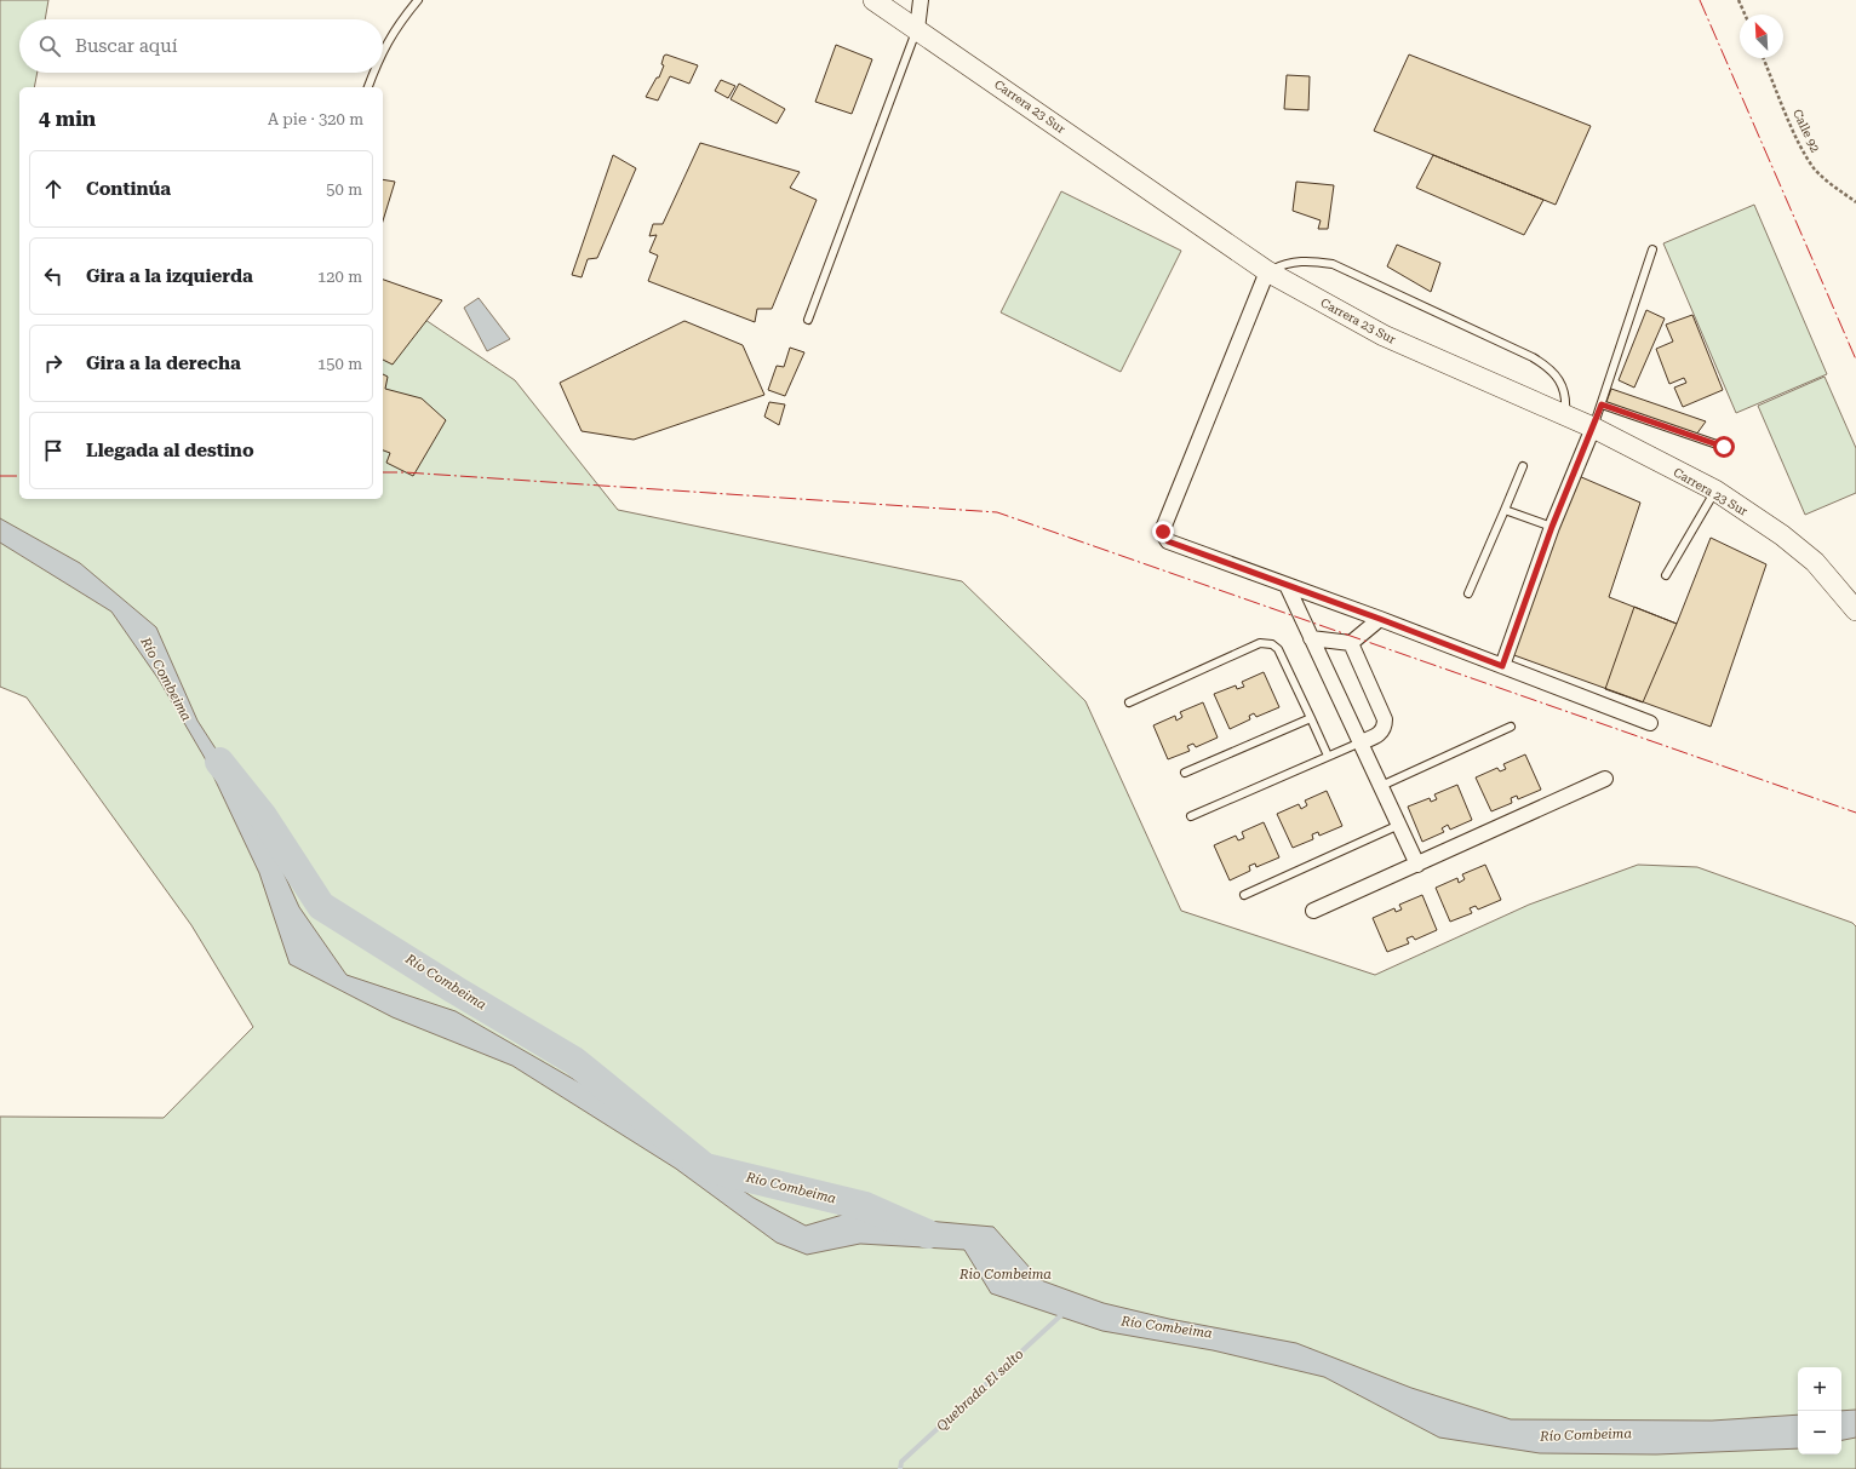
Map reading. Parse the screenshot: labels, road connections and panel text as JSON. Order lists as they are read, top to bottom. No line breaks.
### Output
{"streets":{"main road":["Carrera 23 Sur"],"path":["Calle 92"]},"water":["Río Combeima","Rio Combeima","Quebrada El salto"],"north":"top left","page":{"search":"Buscar aquí","heading":["4 min","A pie · 320 m"],"list":[["Continúa","50 m"],["Gira a la izquierda","120 m"],["Gira a la derecha","150 m"],"Llegada al destino"],"map_buttons":["+","−"]}}
